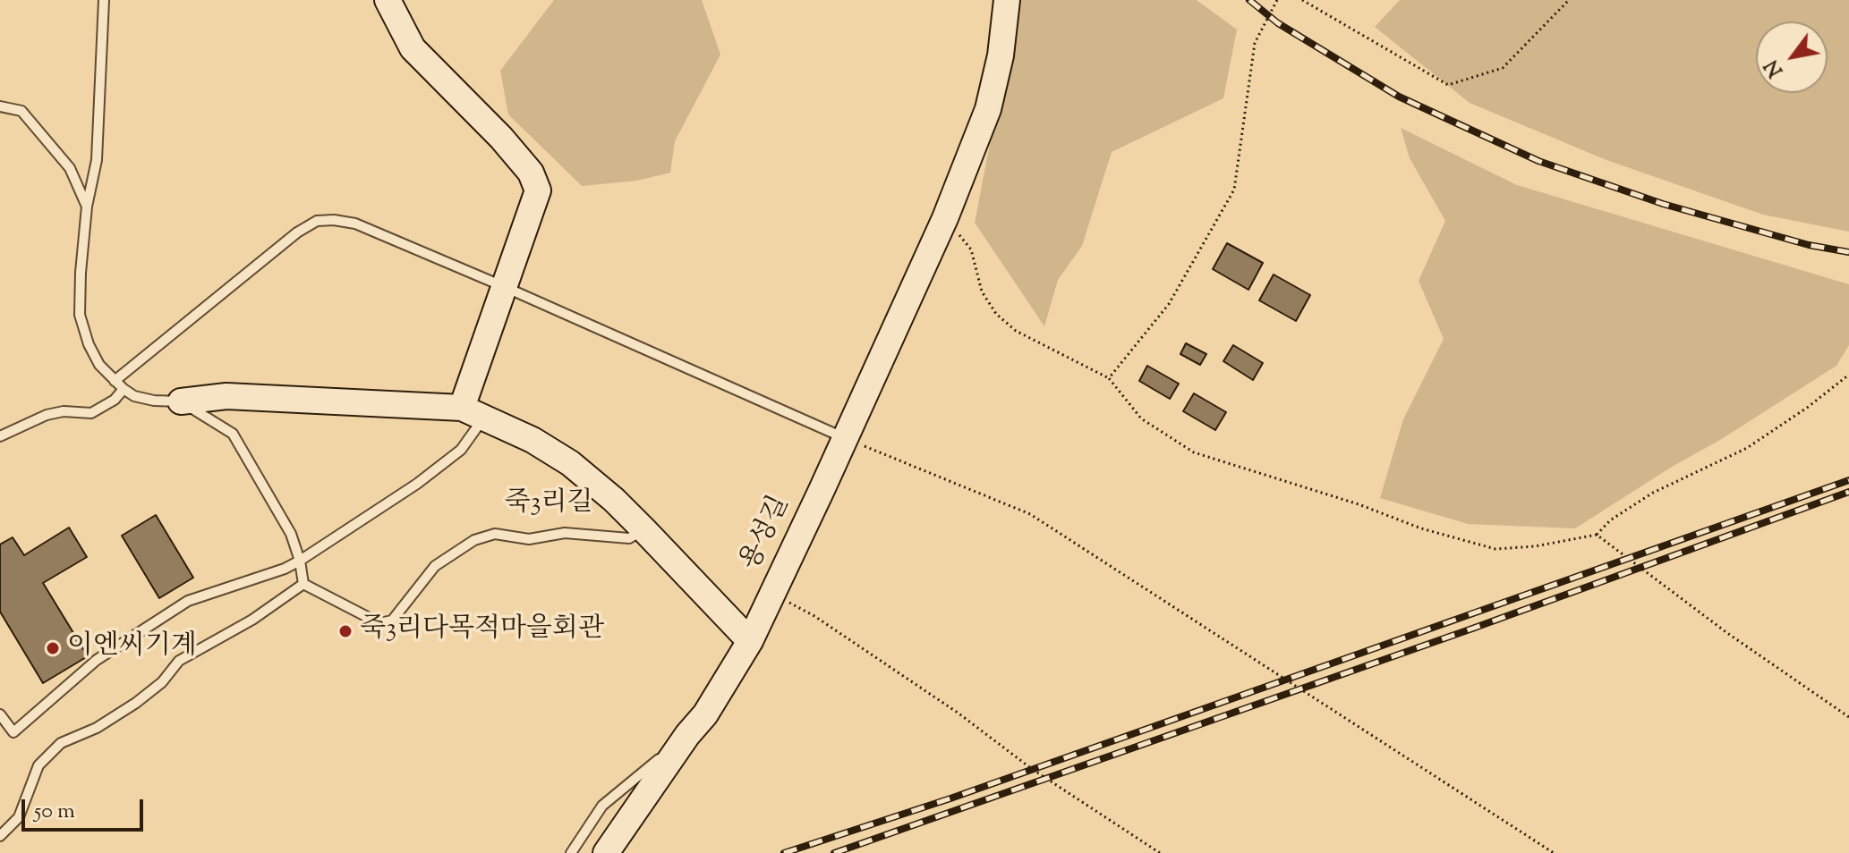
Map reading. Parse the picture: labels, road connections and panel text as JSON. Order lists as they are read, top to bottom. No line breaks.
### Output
{"streets":{"street":["죽3리길","용성길"]},"crossings":[["죽3리길","용성길"]],"places":["죽3리다목적마을회관","이엔씨기계"],"scale_bar":"50 m","north":"bottom left"}
